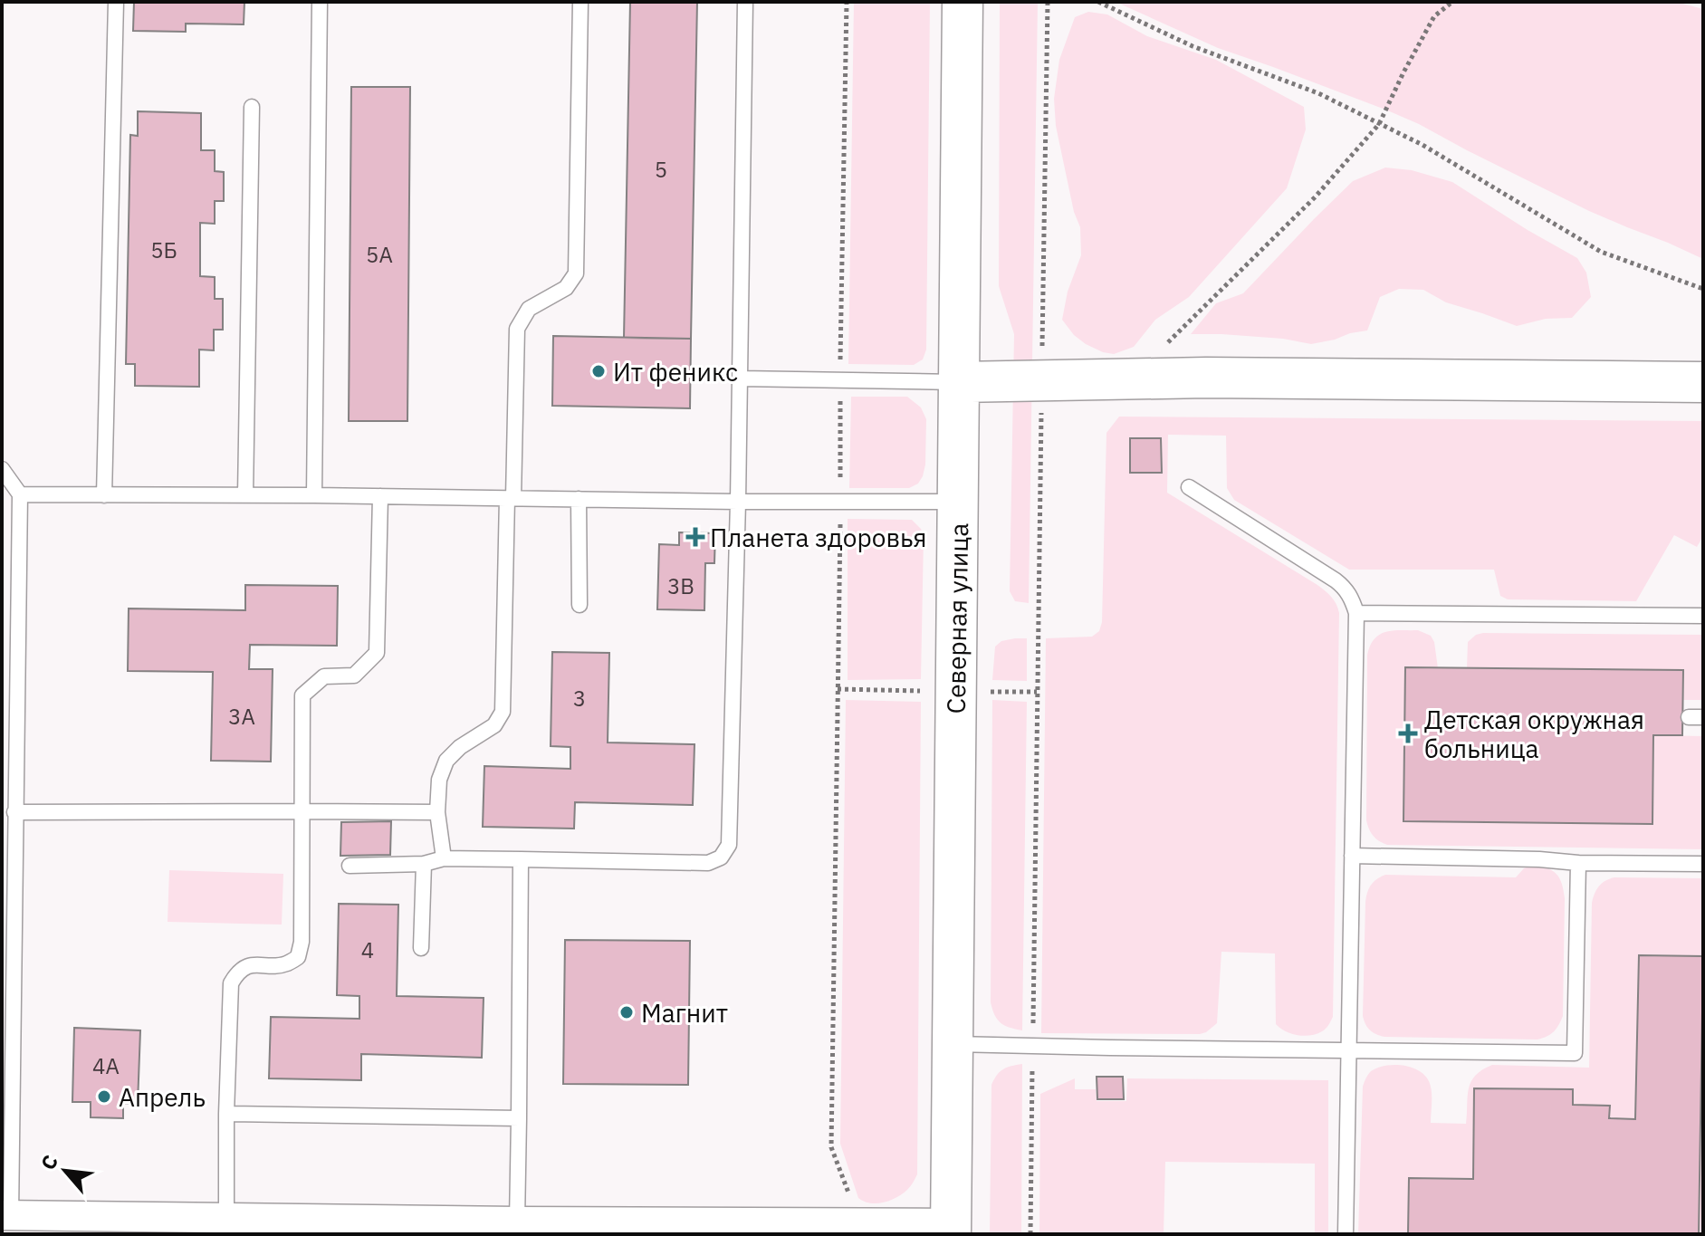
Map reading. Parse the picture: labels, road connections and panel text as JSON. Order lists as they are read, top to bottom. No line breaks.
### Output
{"streets":{"main road":["Северная улица"]},"places":{"other":["Ит феникс","Магнит","Апрель"],"health":["Планета здоровья","Детская окружная больница"]},"house_numbers":["5","5Б","5А","3В","3","3А","4","4А"],"north":"top left"}
